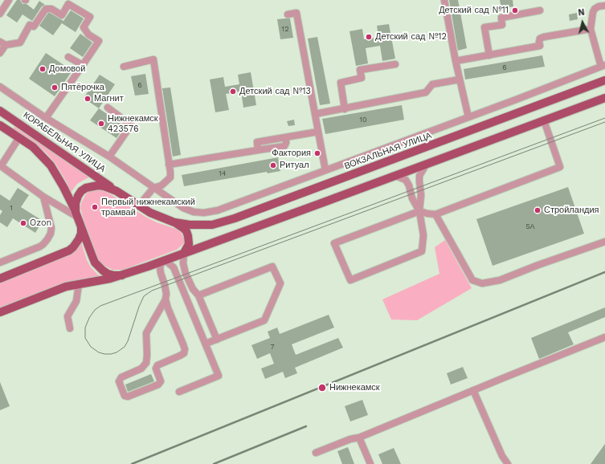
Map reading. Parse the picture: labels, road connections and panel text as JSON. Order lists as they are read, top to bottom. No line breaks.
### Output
{"streets":{"main road":["КОРАБЕЛЬНАЯ УЛИЦА","ВОКЗАЛЬНАЯ УЛИЦА"]},"crossings":[["КОРАБЕЛЬНАЯ УЛИЦА","ВОКЗАЛЬНАЯ УЛИЦА"]],"places":["Детский сад №11","Детский сад №12","Домовой","Пятёрочка","Детский сад №13","Магнит","Нижнекамск 423576","Фактория","Ритуал","Первый нижнекамский трамвай","Стройландия","Ozon","Нижнекамск"],"house_numbers":["12","6","6","10","14","1","5А","7"],"north":"top"}
